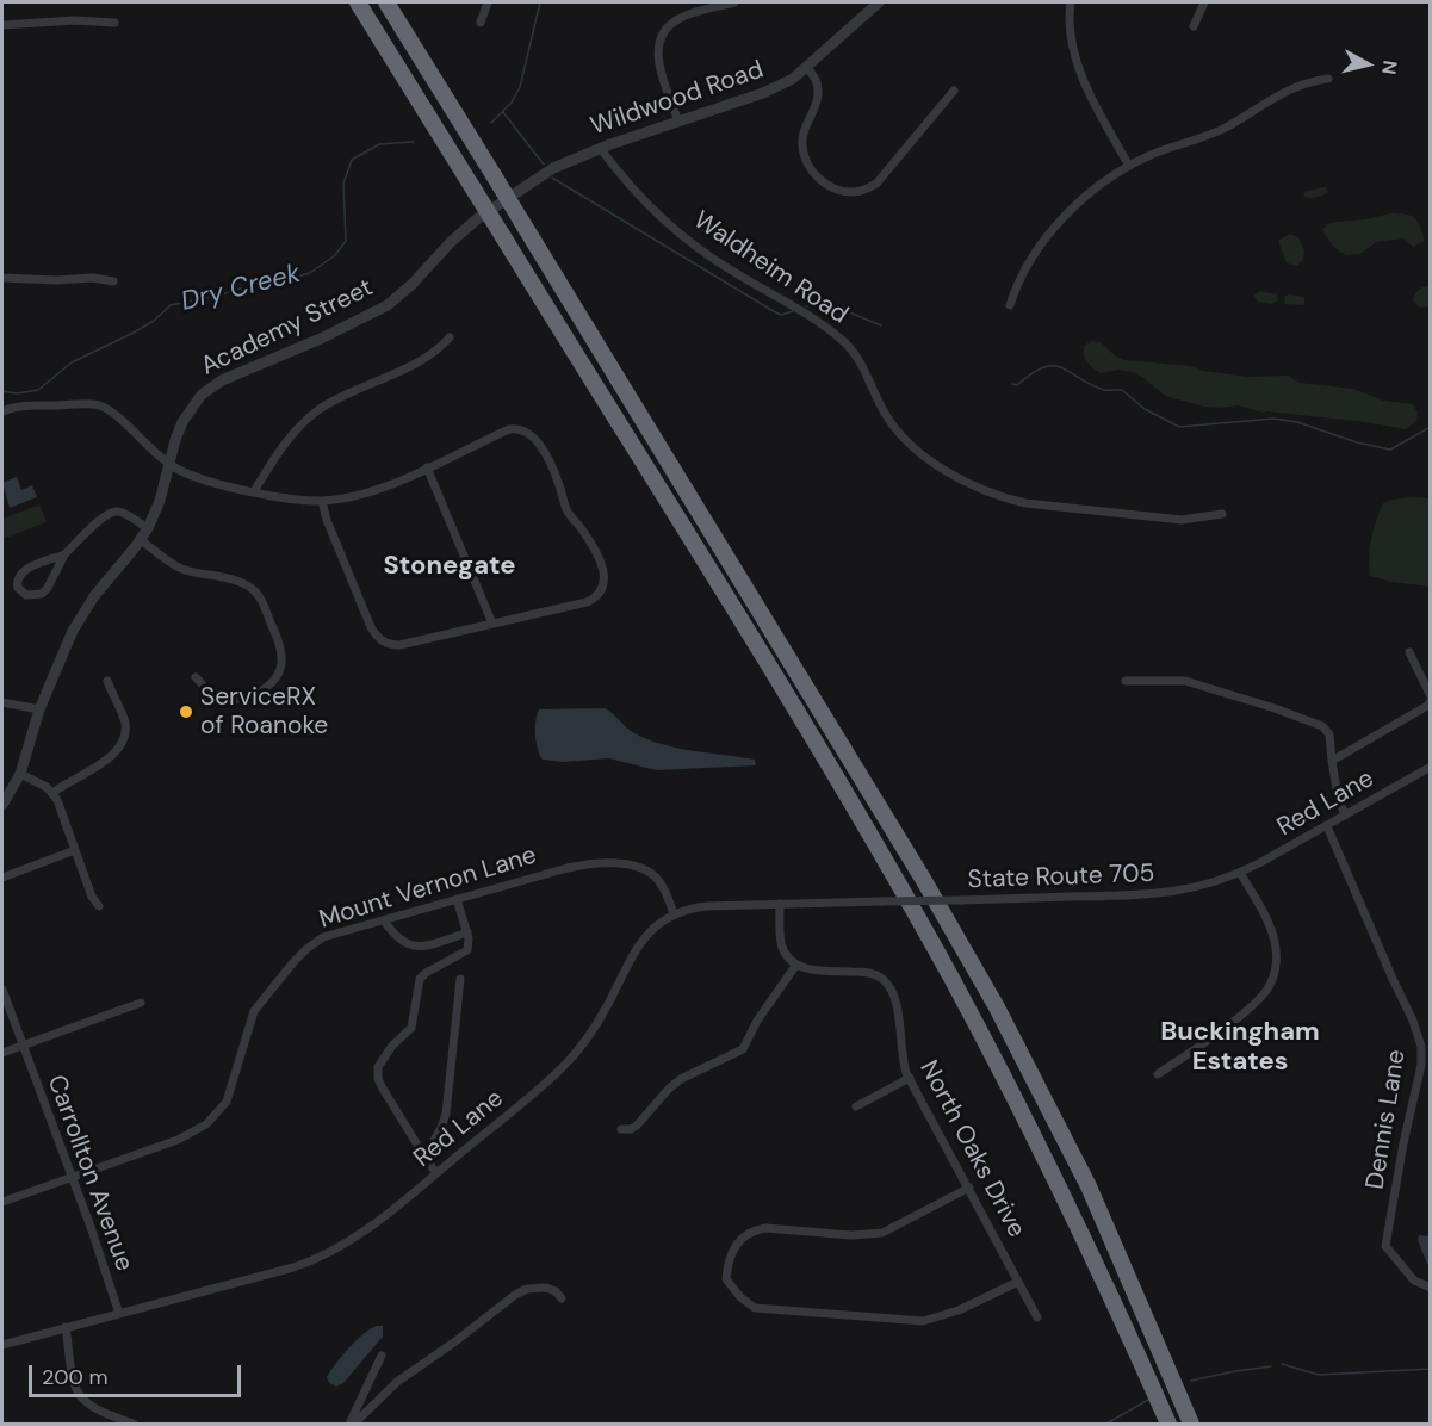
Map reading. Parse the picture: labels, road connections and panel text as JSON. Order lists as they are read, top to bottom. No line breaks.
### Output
{"streets":{"street":["Wildwood Road","Waldheim Road","Academy Street","Red Lane","State Route 705","Mount Vernon Lane","Dennis Lane","North Oaks Drive","Carrollton Avenue"]},"crossings":[["Wildwood Road","Waldheim Road"],["Wildwood Road","Academy Street"],["Red Lane","State Route 705"],["Red Lane","Mount Vernon Lane"],["Red Lane","Dennis Lane"],["Red Lane","Carrollton Avenue"],["Mount Vernon Lane","Carrollton Avenue"]],"districts":["Stonegate","Buckingham Estates"],"water":["Dry Creek"],"places":["ServiceRX of Roanoke"],"scale_bar":"200 m","north":"right"}
